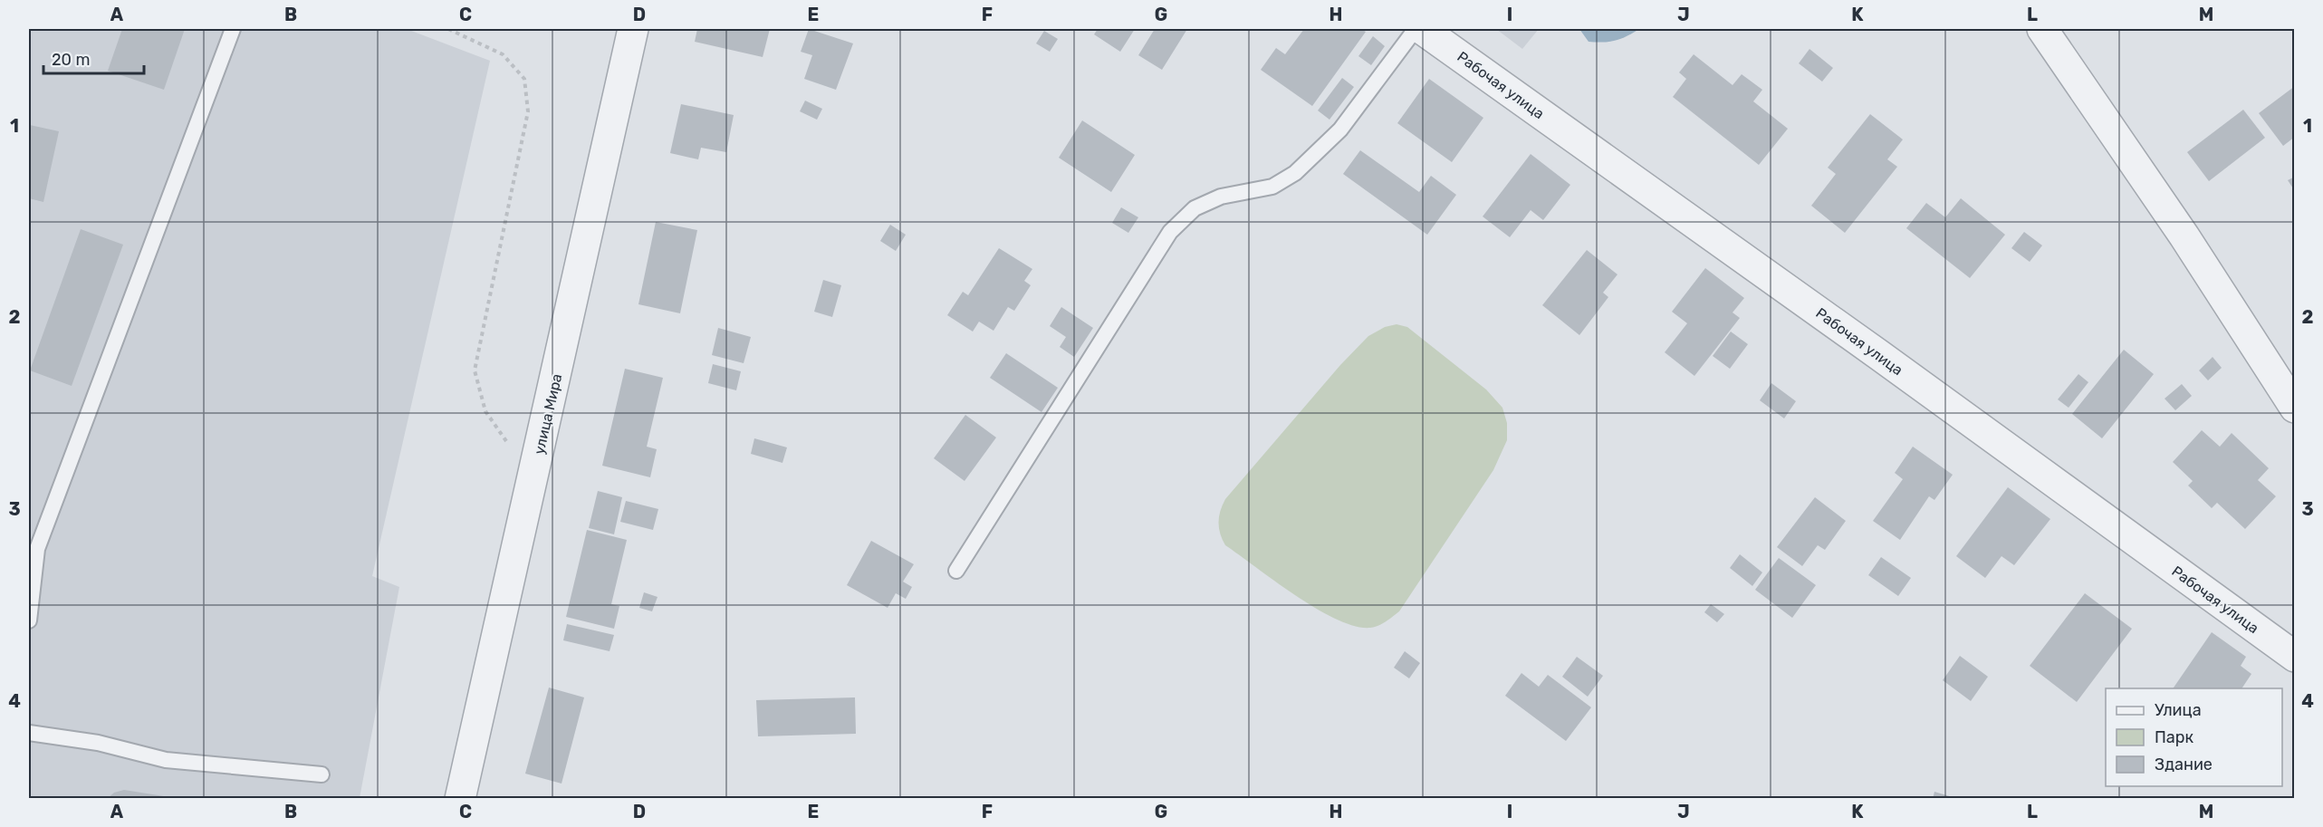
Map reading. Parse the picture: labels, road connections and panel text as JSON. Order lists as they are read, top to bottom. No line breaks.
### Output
{"streets":{"street":["Рабочая улица","улица Мира"]},"legend":["Улица","Парк","Здание"],"scale_bar":"20 m","grid":{"columns":["A","B","C","D","E","F","G","H","I","J","K","L","M"],"rows":["1","2","3","4"]}}
